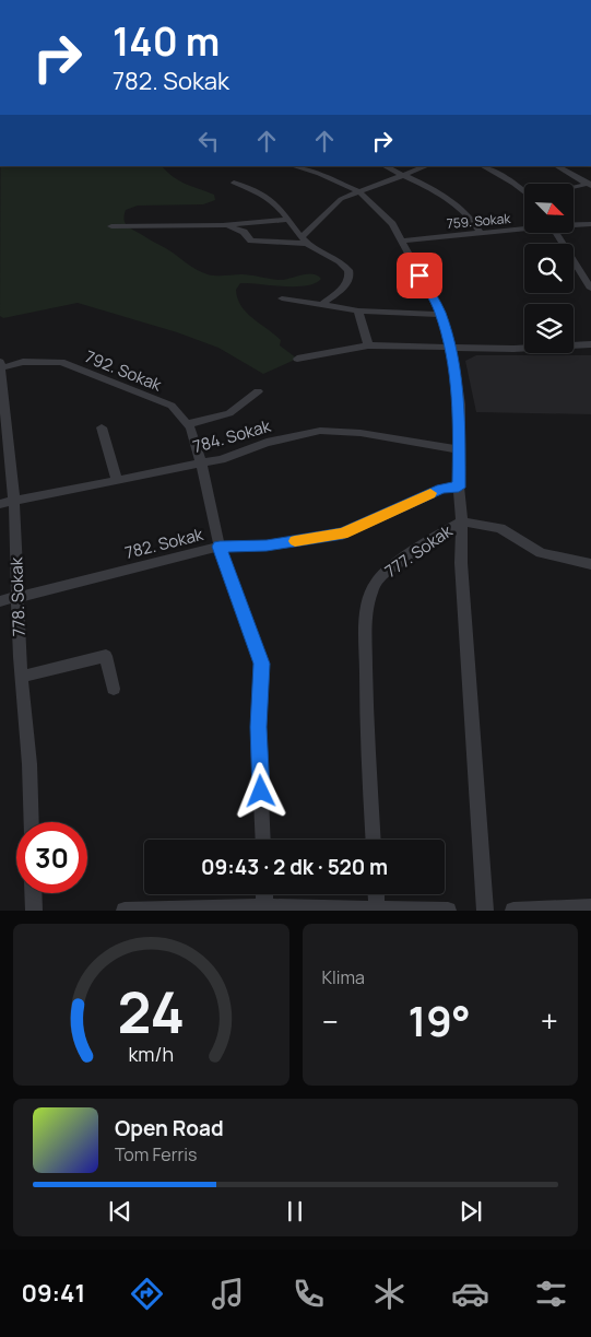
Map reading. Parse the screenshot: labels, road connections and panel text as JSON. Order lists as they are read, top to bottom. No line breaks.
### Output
{"streets":{"street":["759. Sokak","792. Sokak","784. Sokak","782. Sokak","777. Sokak","778. Sokak"]},"crossings":[["759. Sokak","777. Sokak"],["792. Sokak","784. Sokak"],["792. Sokak","782. Sokak"],["792. Sokak","778. Sokak"],["784. Sokak","777. Sokak"],["784. Sokak","778. Sokak"],["782. Sokak","777. Sokak"],["782. Sokak","778. Sokak"]],"north":"bottom right","page":{"turn":["140 m","782. Sokak"],"limit":"30","trip":"09:43 · 2 dk · 520 m","tile":"Klima","heat":["−","19°","+"],"song":["Open Road","Tom Ferris"],"tabs":"09:41","gauge":["24","km/h"]}}
